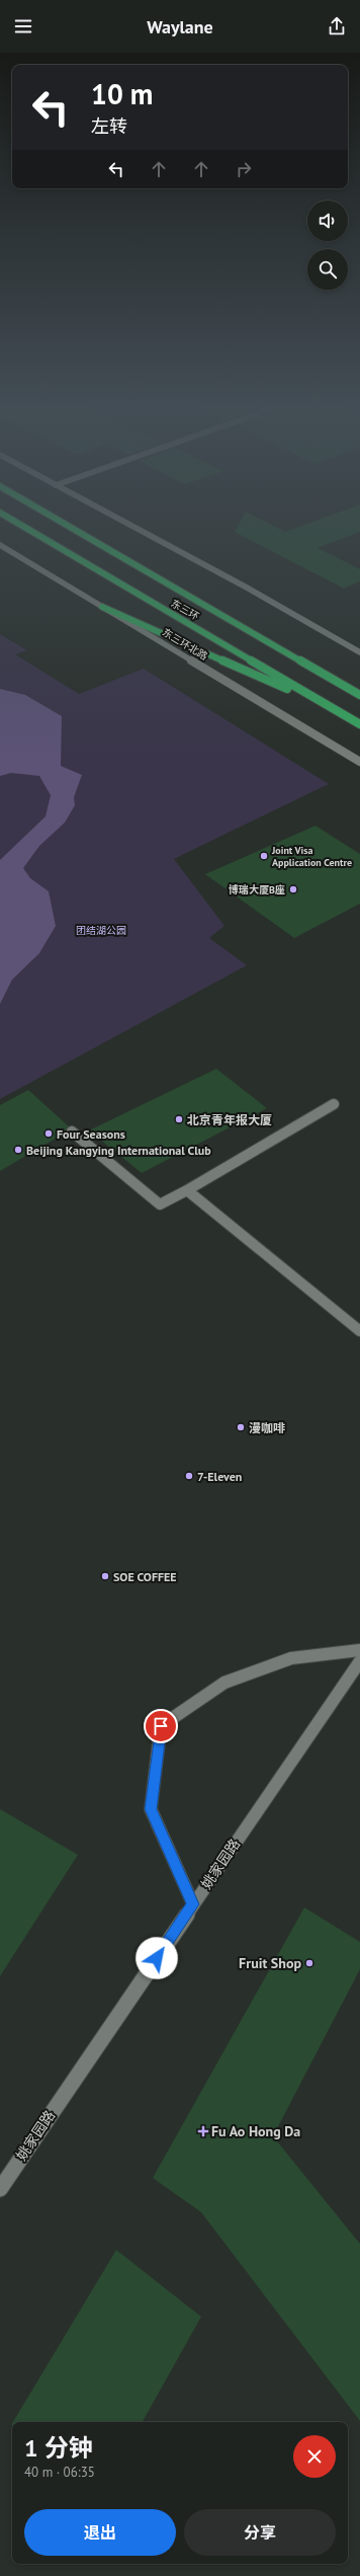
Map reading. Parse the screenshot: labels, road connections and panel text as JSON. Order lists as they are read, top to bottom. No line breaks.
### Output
{"streets":{"highway":["东三环"],"street":["东三环北路","姚家园路"]},"parks":["团结湖公园"],"places":{"other":["Joint Visa Application Centre","博瑞大厦B座","北京青年报大厦","Four Seasons","Beijing Kangying International Club","漫咖啡","7-Eleven","SOE COFFEE","Fruit Shop"],"health":["Fu Ao Hong Da"]},"page":{"header":"Waylane","turn":["10 m","左转"],"heading":["1 分钟","40 m · 06:35"],"buttons":["退出","分享"]}}
